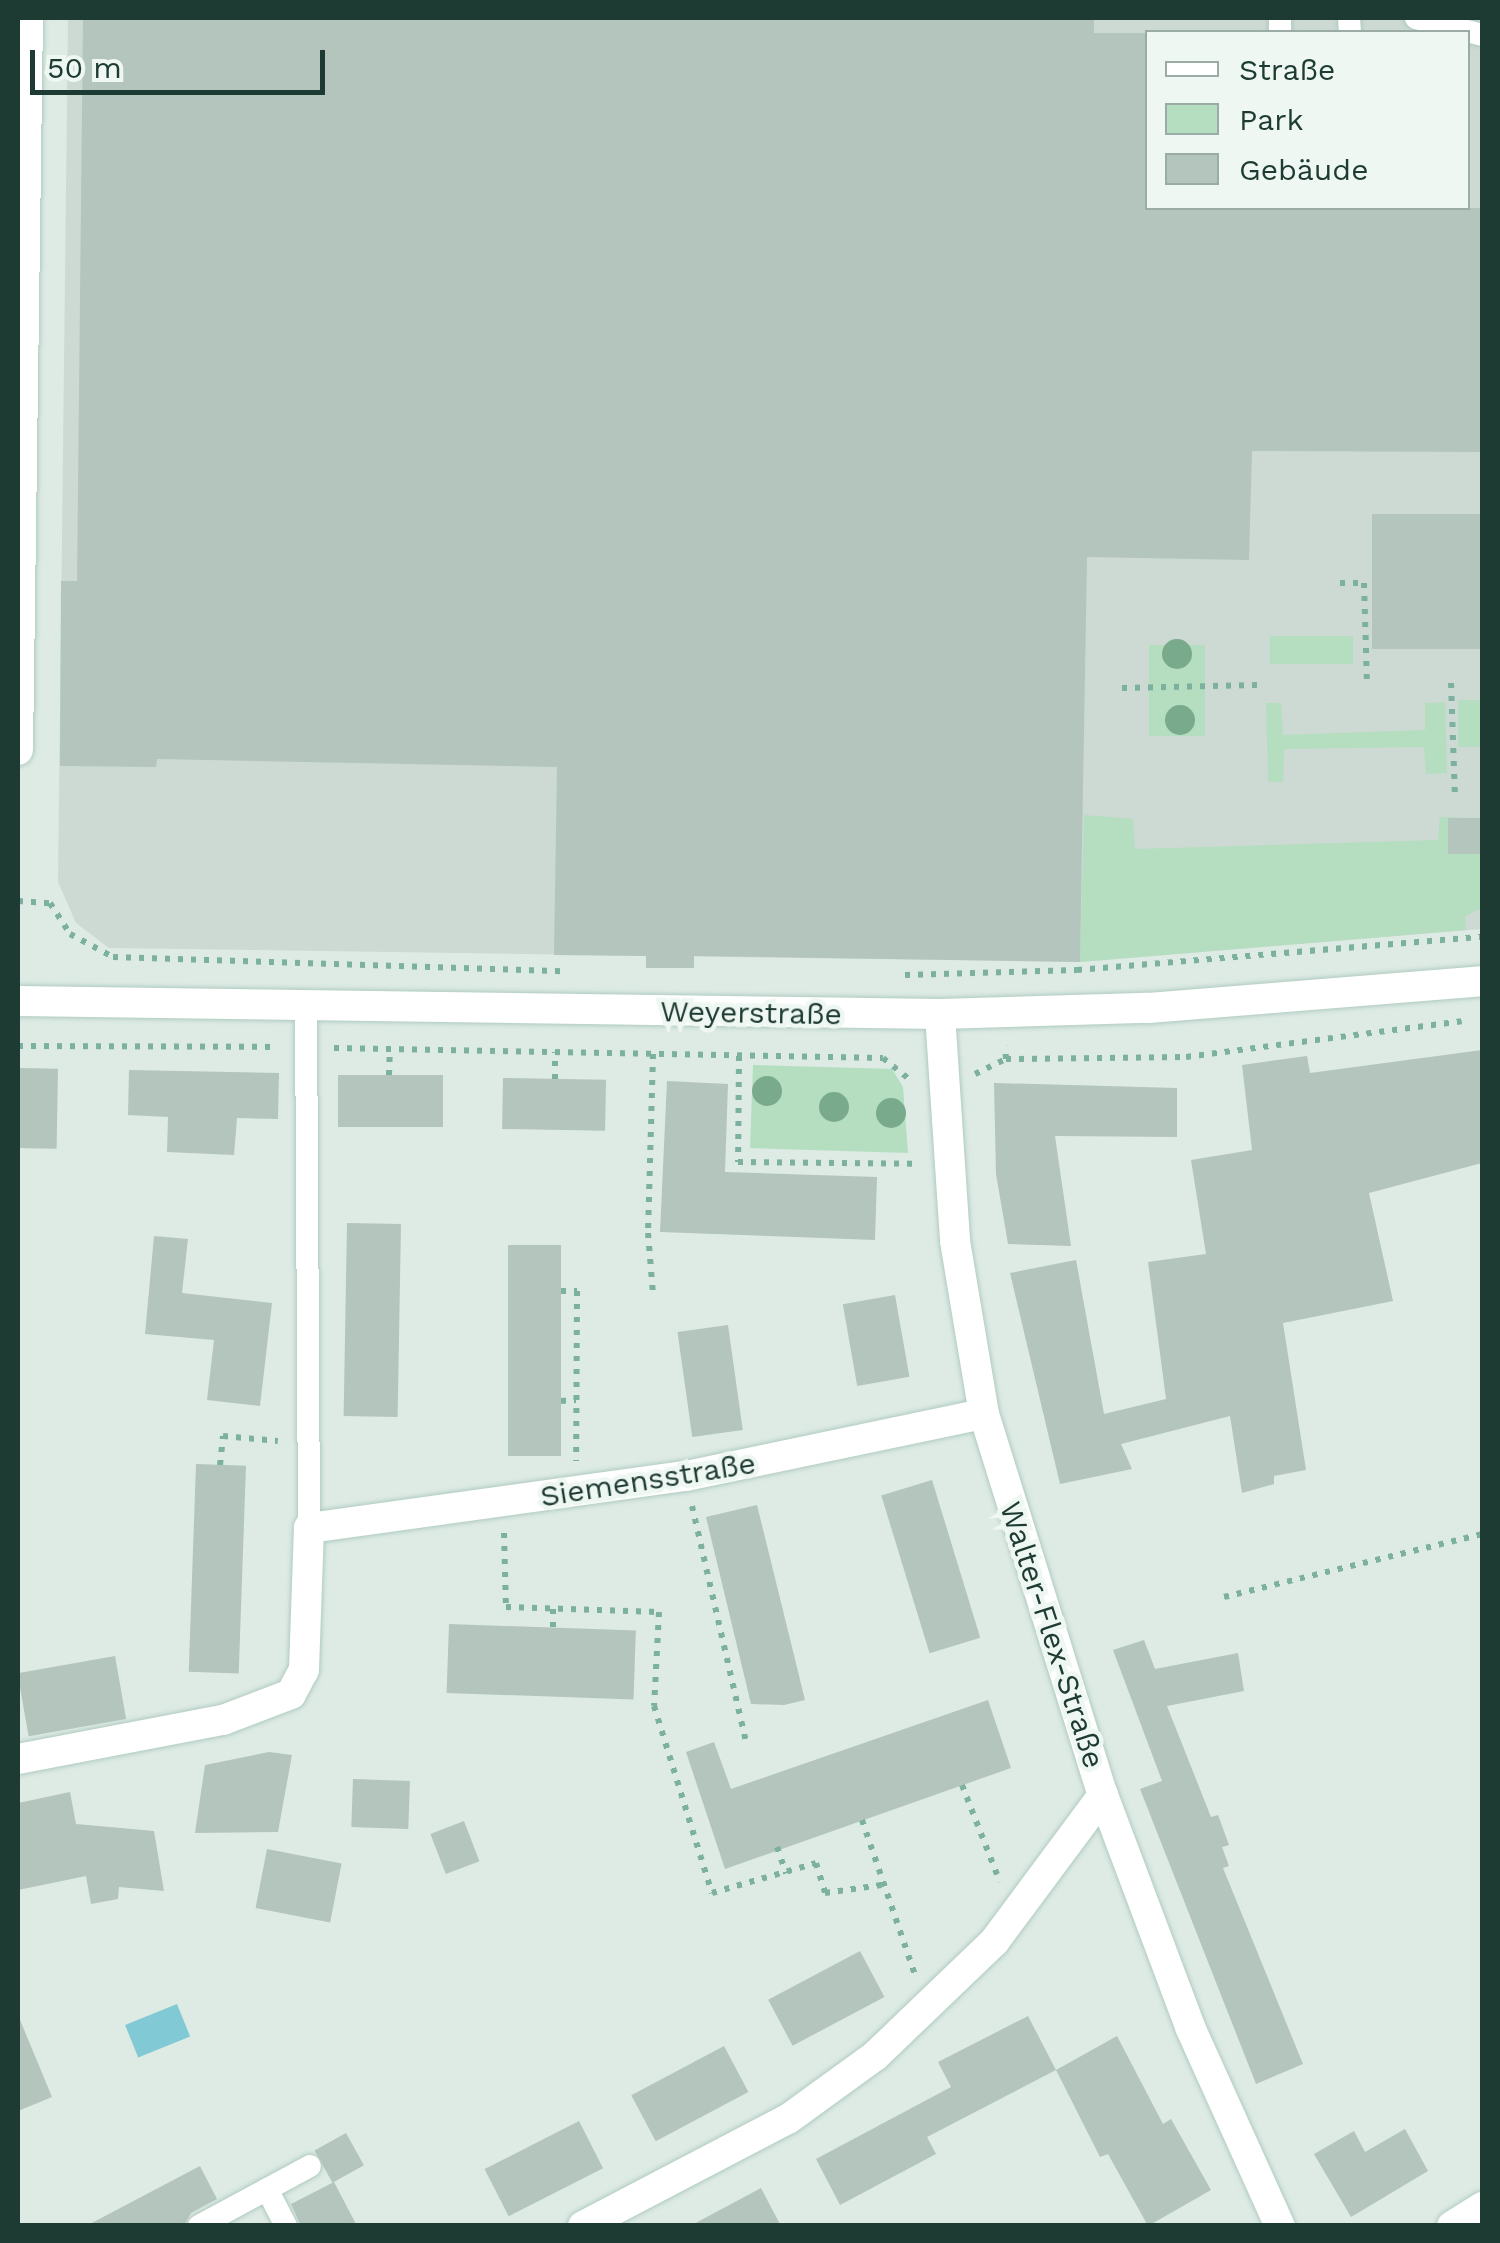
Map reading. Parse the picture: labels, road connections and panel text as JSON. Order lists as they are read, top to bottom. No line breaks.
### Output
{"streets":{"street":["Weyerstraße","Siemensstraße","Walter-Flex-Straße"]},"crossings":[["Weyerstraße","Walter-Flex-Straße"],["Siemensstraße","Walter-Flex-Straße"]],"legend":["Straße","Park","Gebäude"],"scale_bar":"50 m"}
